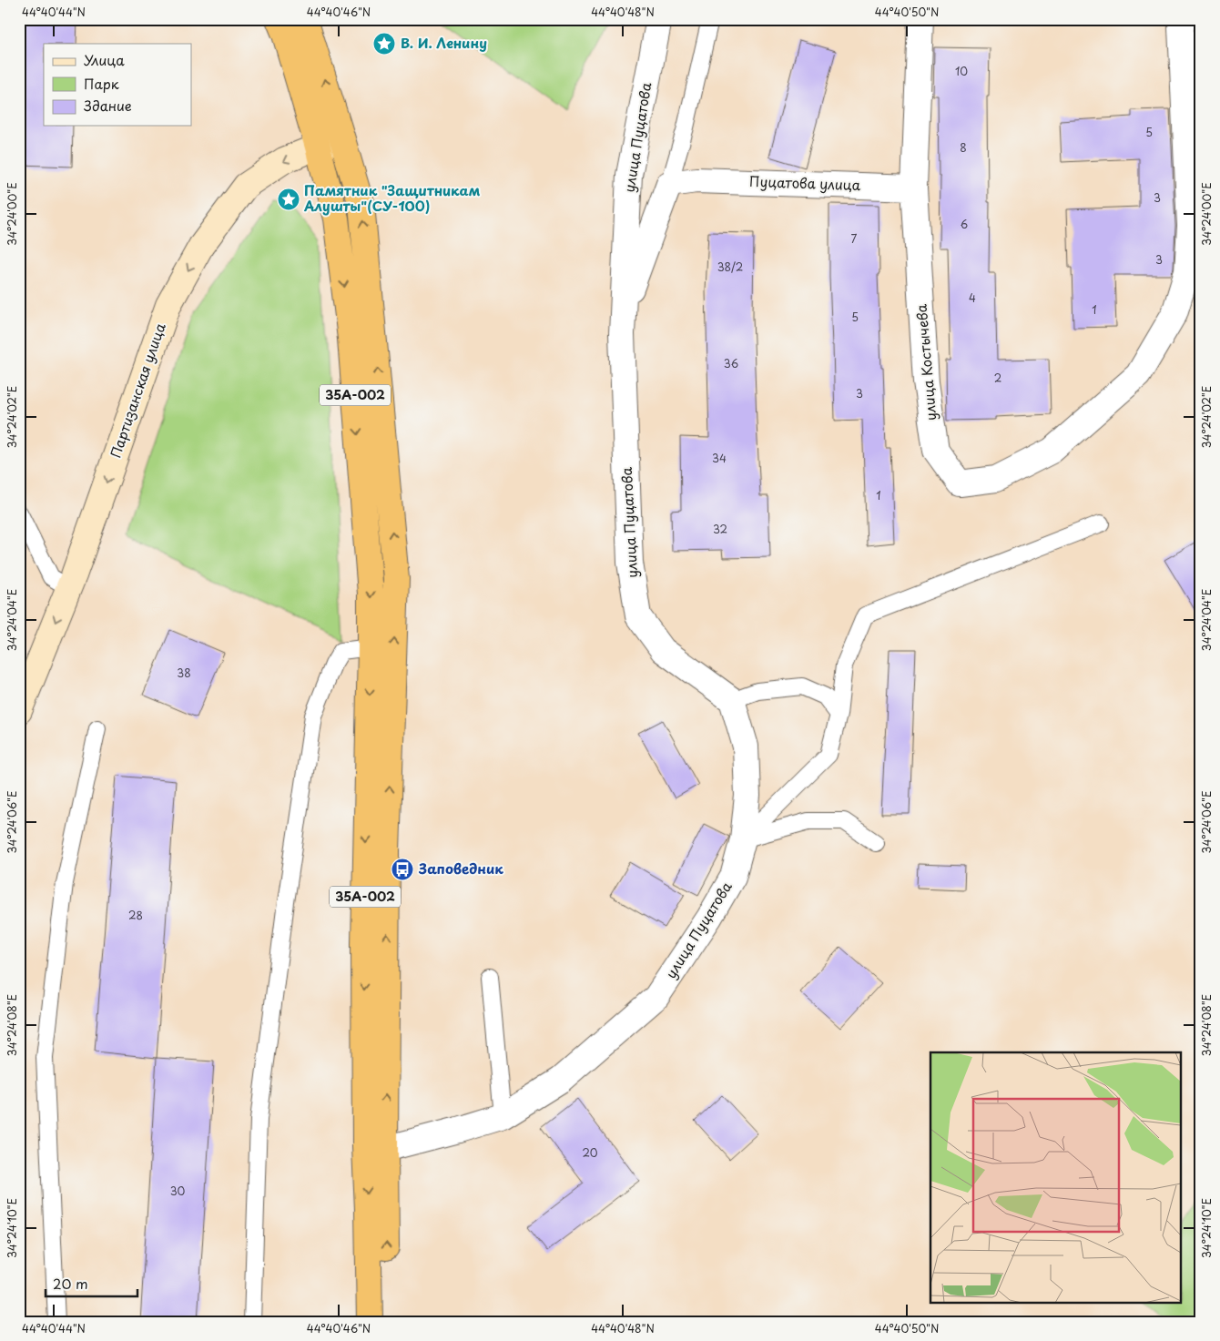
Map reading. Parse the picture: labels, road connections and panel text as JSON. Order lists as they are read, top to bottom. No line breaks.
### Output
{"streets":{"highway":["35А-002"],"main road":["Партизанская улица"],"street":["улица Пуцатова","Пуцатова улица","улица Костычева"]},"crossings":[["улица Пуцатова","Пуцатова улица"],["улица Пуцатова","35А-002"],["Пуцатова улица","улица Костычева"],["Партизанская улица","35А-002"]],"one_way":["Партизанская улица"],"places":{"place":["В. И. Ленину","Памятник \"Защитникам Алушты\"(СУ-100)"],"bus stop":["Заповедник"]},"house_numbers":["10","5","8","3","6","7","3","38/2","4","1","5","36","2","3","34","1","32","38","28","20","30"],"legend":["Улица","Парк","Здание"],"scale_bar":"20 m","coordinates":["44°40'44\"N","44°40'46\"N","44°40'48\"N","44°40'50\"N","34°24'00\"E","34°24'02\"E","34°24'04\"E","34°24'06\"E","34°24'08\"E","34°24'10\"E"]}
